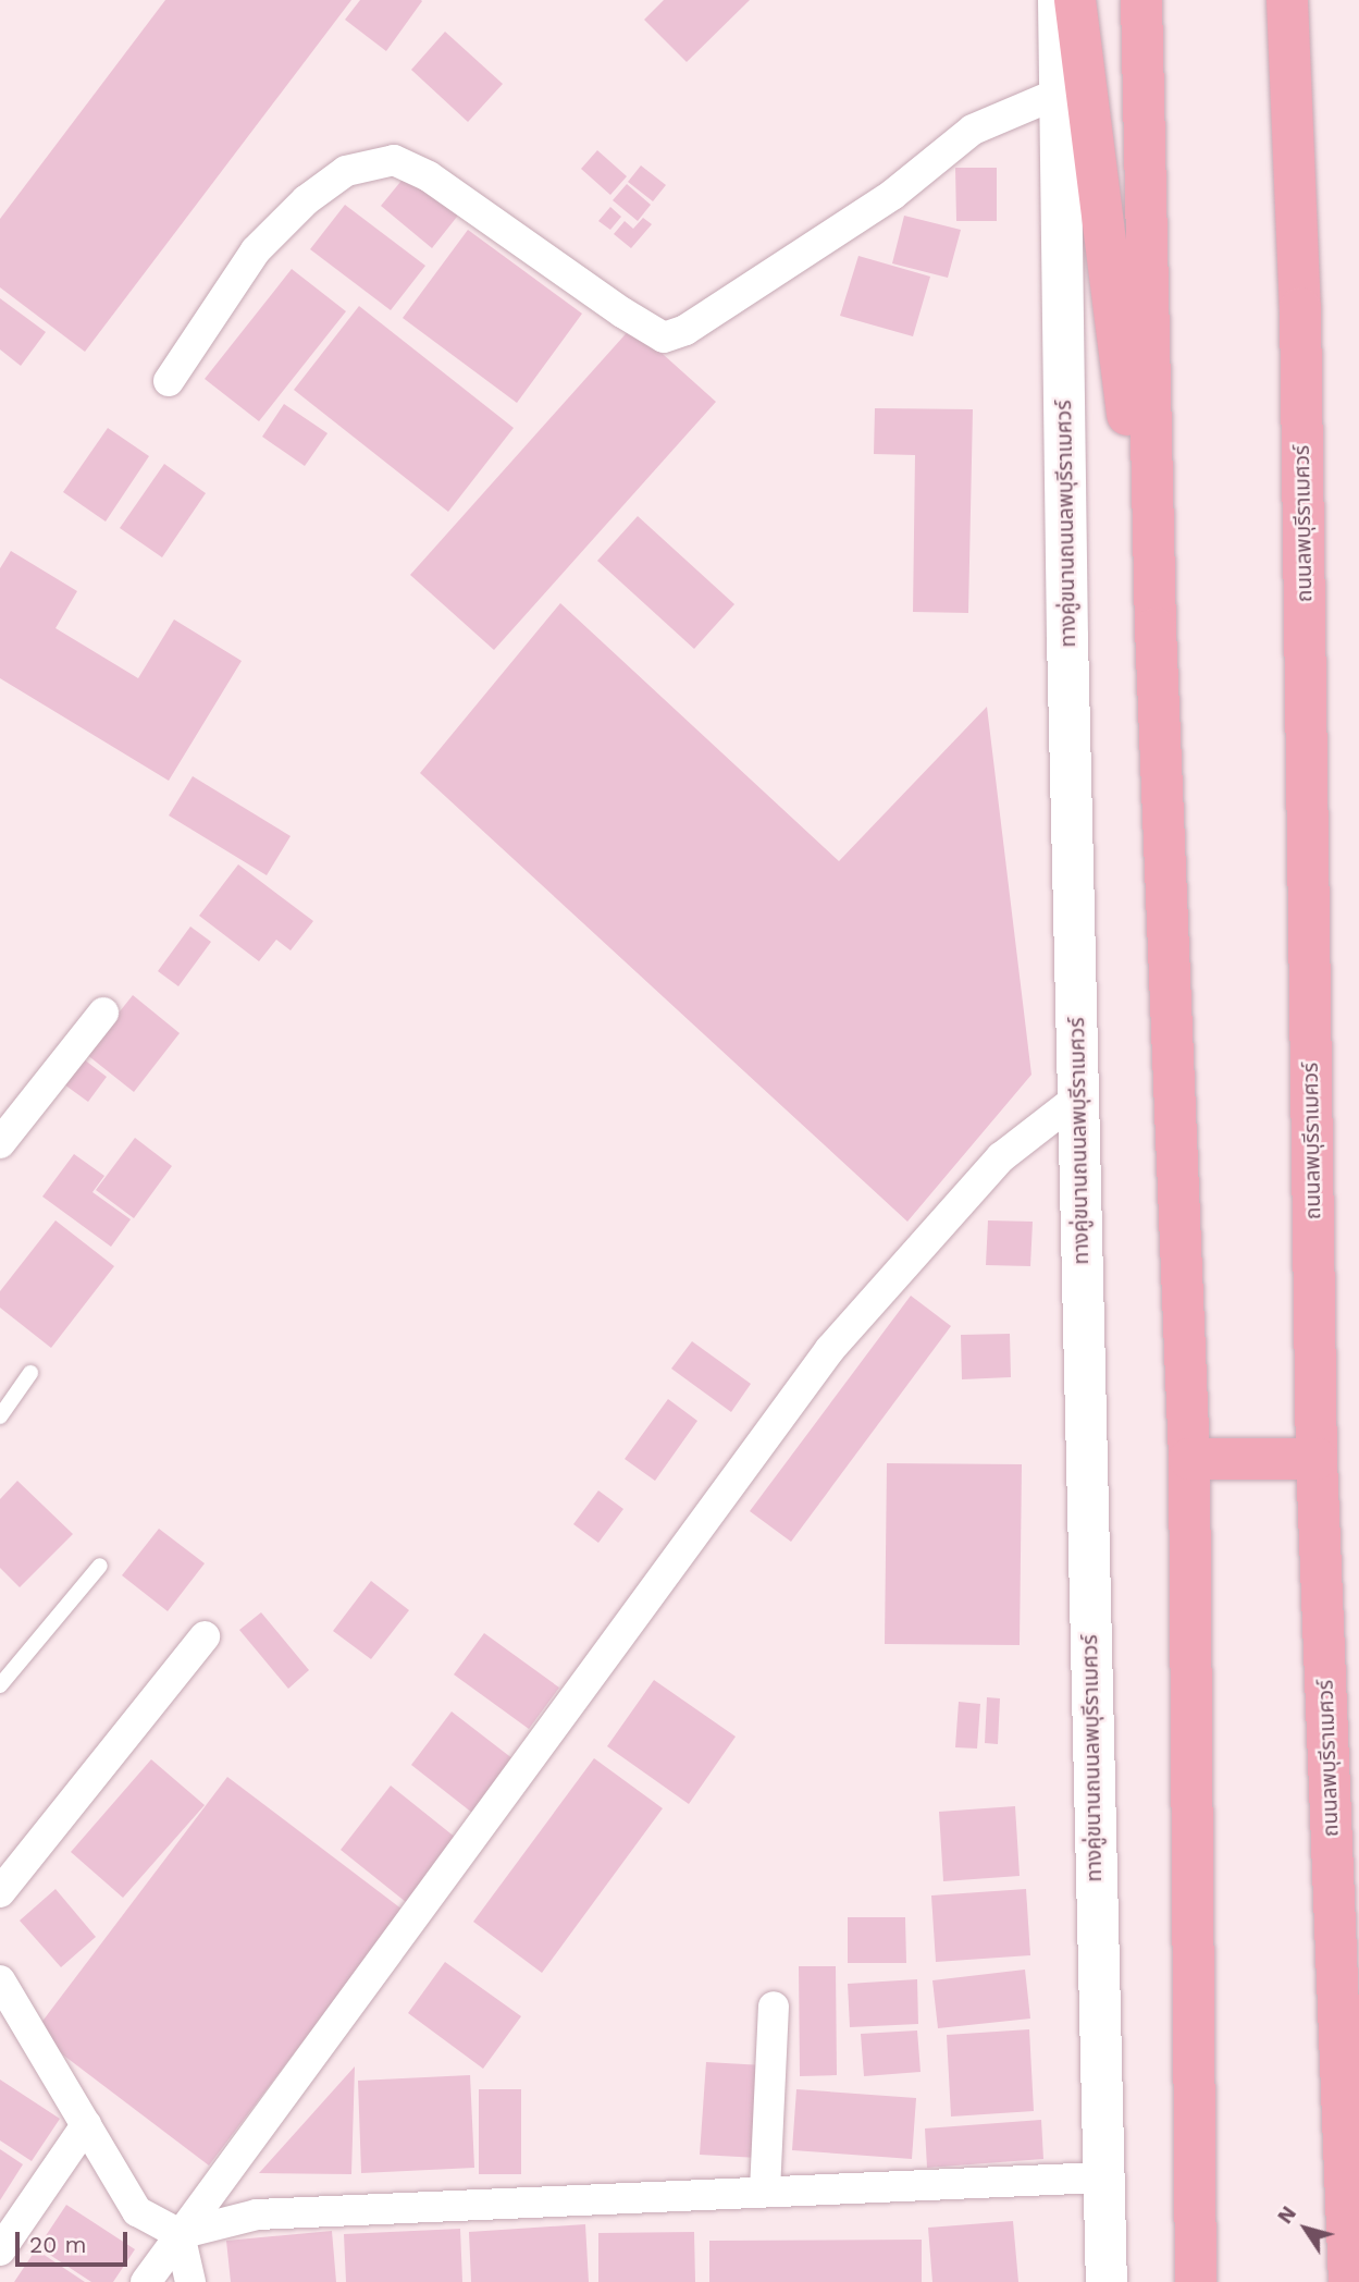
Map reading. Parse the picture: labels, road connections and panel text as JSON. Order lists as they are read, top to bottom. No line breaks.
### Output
{"streets":{"main road":["ทางคู่ขนานถนนลพบุรีราเมศวร์","ถนนลพบุรีราเมศวร์"]},"scale_bar":"20 m","north":"top left"}
